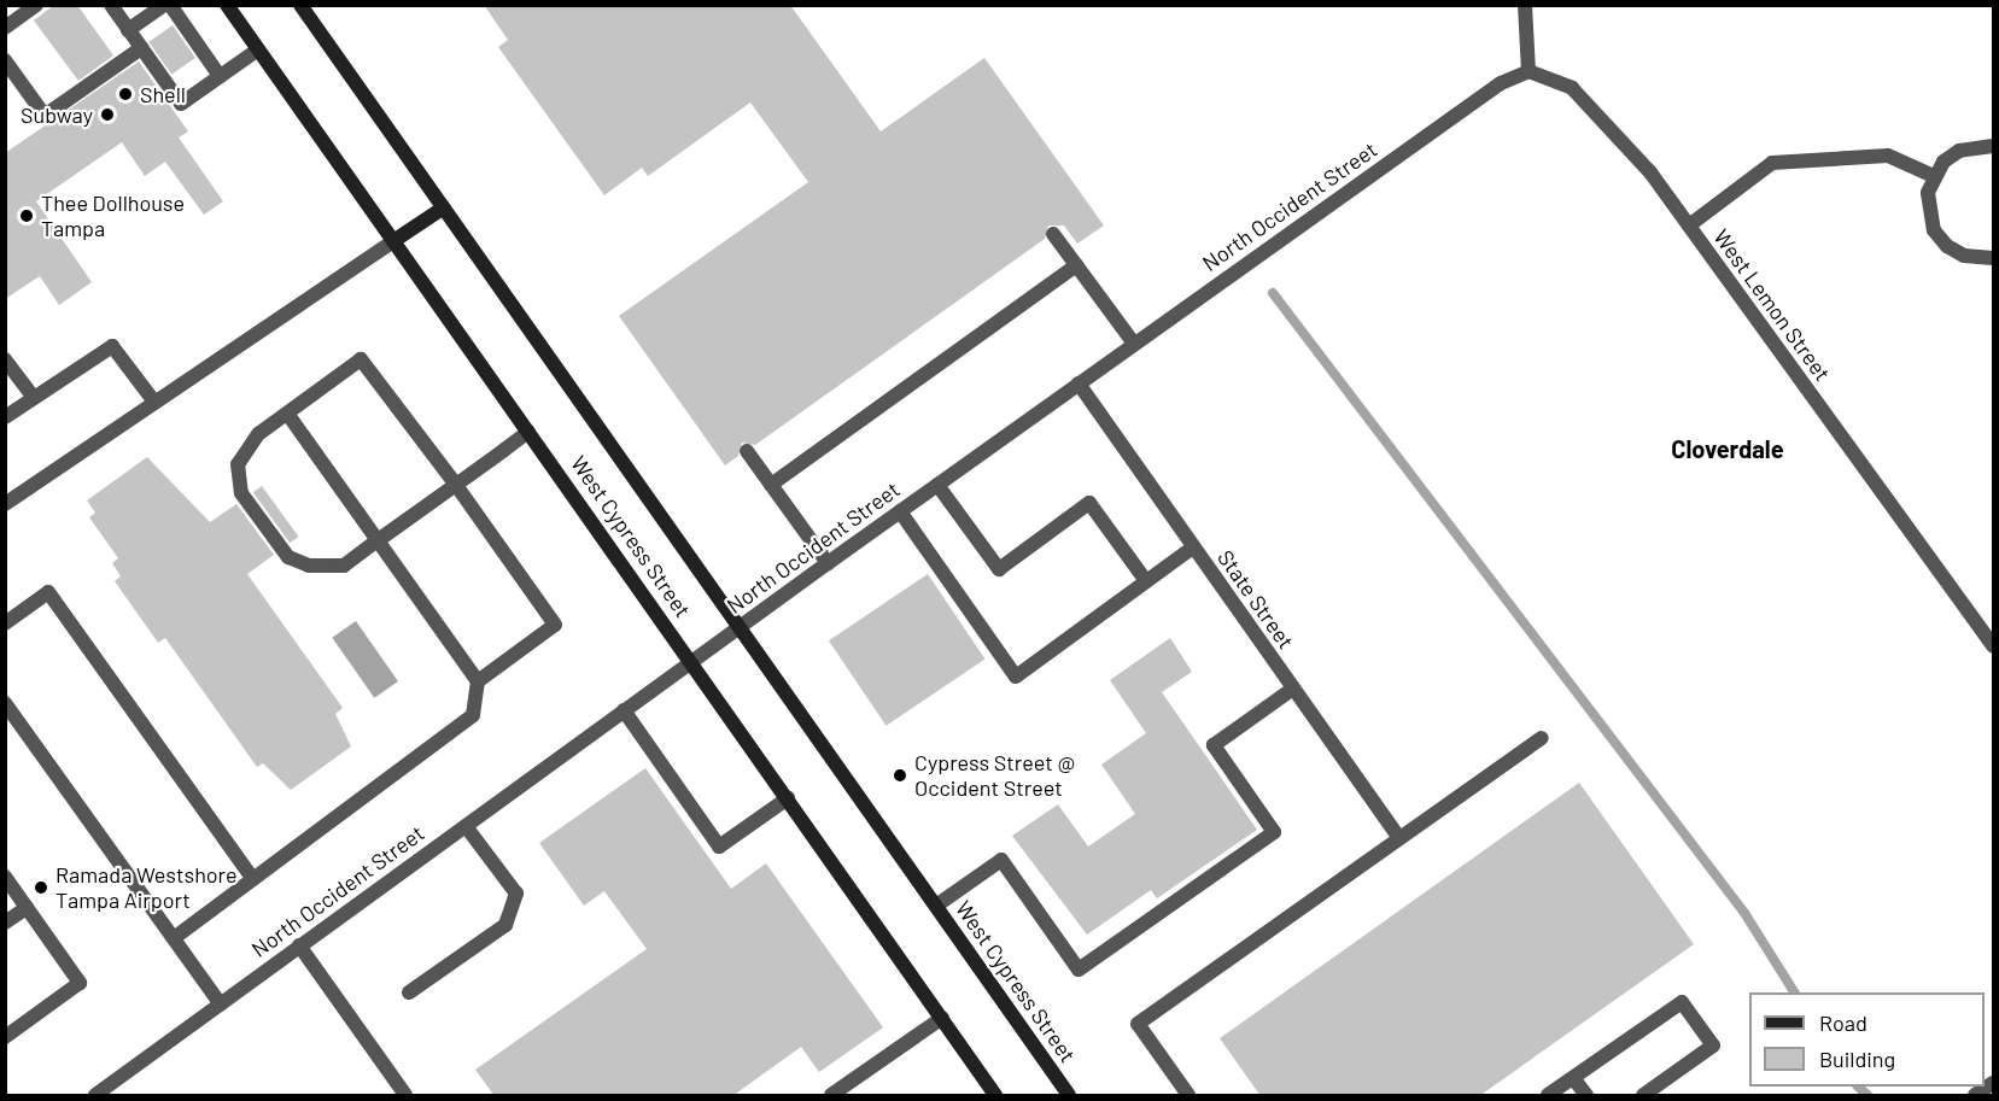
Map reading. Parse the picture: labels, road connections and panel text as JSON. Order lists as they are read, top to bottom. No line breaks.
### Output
{"streets":{"street":["North Occident Street","West Lemon Street","West Cypress Street","State Street"]},"crossings":[["North Occident Street","West Lemon Street"],["North Occident Street","West Cypress Street"],["North Occident Street","State Street"]],"districts":["Cloverdale"],"places":["Shell","Subway","Thee Dollhouse Tampa","Cypress Street @ Occident Street","Ramada Westshore Tampa Airport"],"legend":["Road","Building"]}
